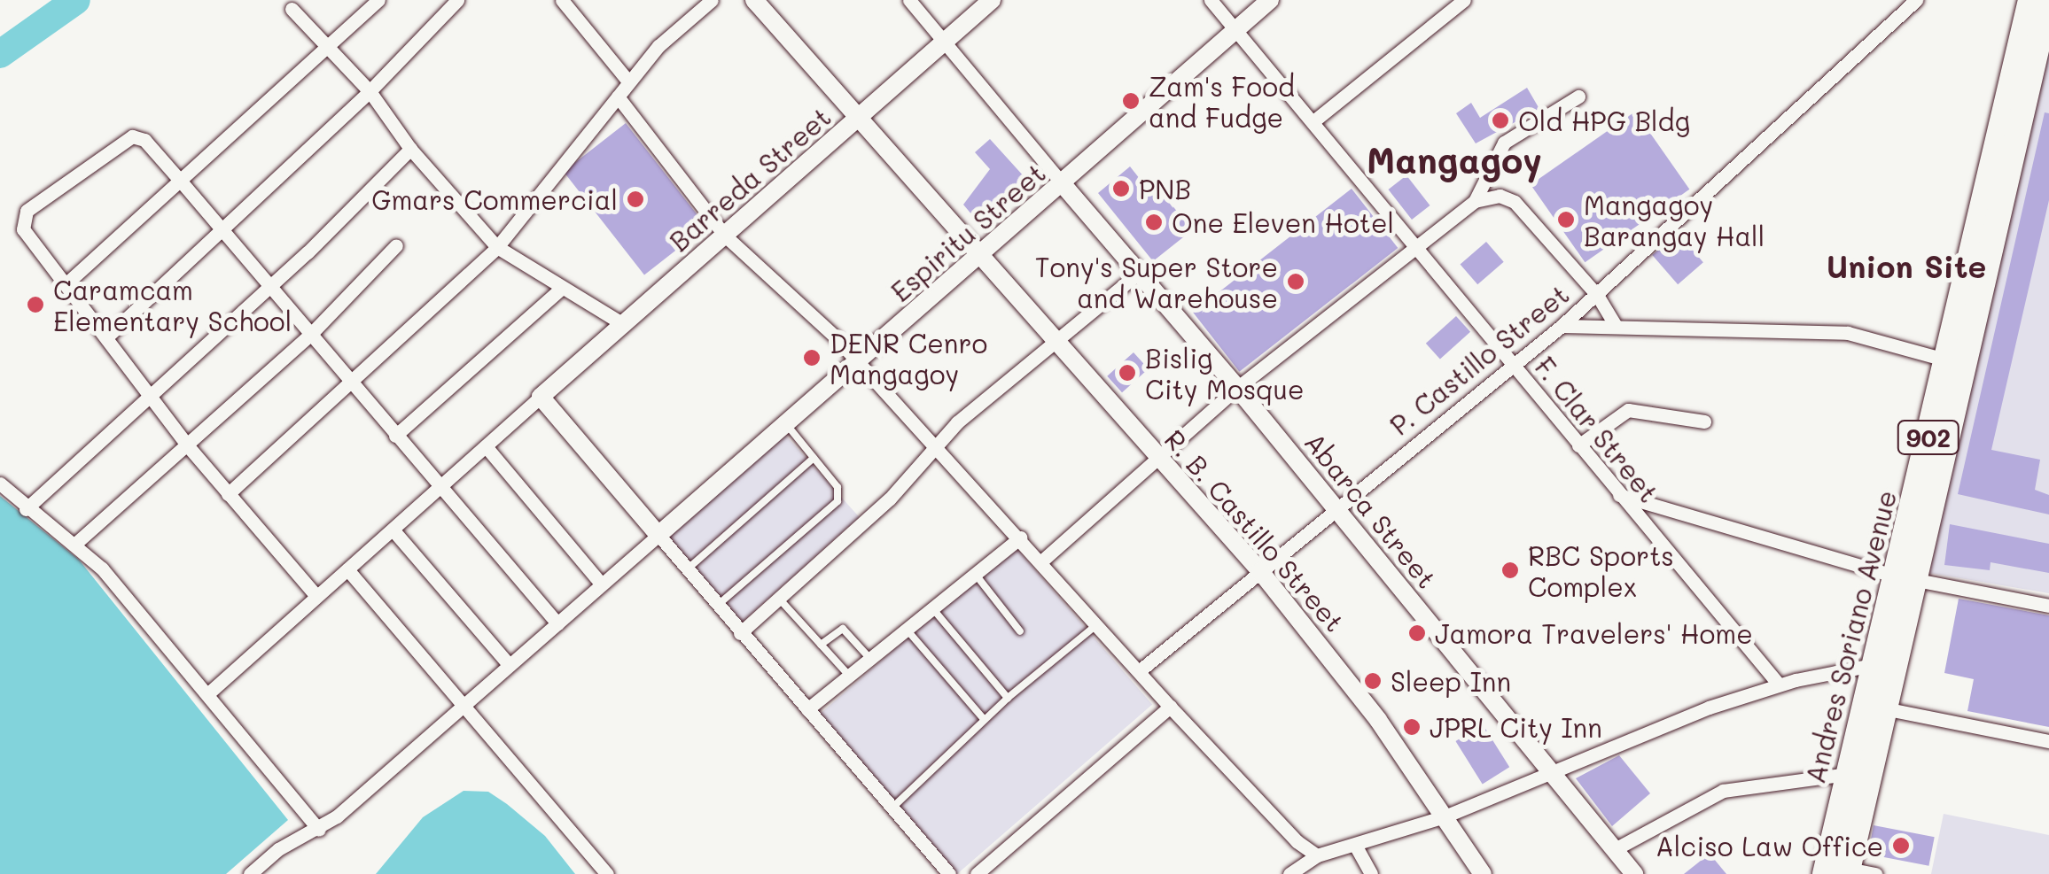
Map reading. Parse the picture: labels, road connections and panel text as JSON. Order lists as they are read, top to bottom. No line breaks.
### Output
{"streets":{"highway":["902","Andres Soriano Avenue"],"street":["Barreda Street","Espiritu Street","P. Castillo Street","F. Clar Street","Abarca Street","R. B. Castillo Street"]},"crossings":[["Barreda Street","R. B. Castillo Street"],["Espiritu Street","F. Clar Street"],["Espiritu Street","Abarca Street"],["Espiritu Street","R. B. Castillo Street"],["P. Castillo Street","F. Clar Street"],["P. Castillo Street","Abarca Street"],["P. Castillo Street","R. B. Castillo Street"]],"districts":["Mangagoy","Union Site"],"places":["Zam's Food and Fudge","Old HPG Bldg","PNB","Gmars Commercial","Mangagoy Barangay Hall","One Eleven Hotel","Tony's Super Store and Warehouse","Caramcam Elementary School","DENR Cenro Mangagoy","Bislig City Mosque","RBC Sports Complex","Jamora Travelers' Home","Sleep Inn","JPRL City Inn","Alciso Law Office"]}
